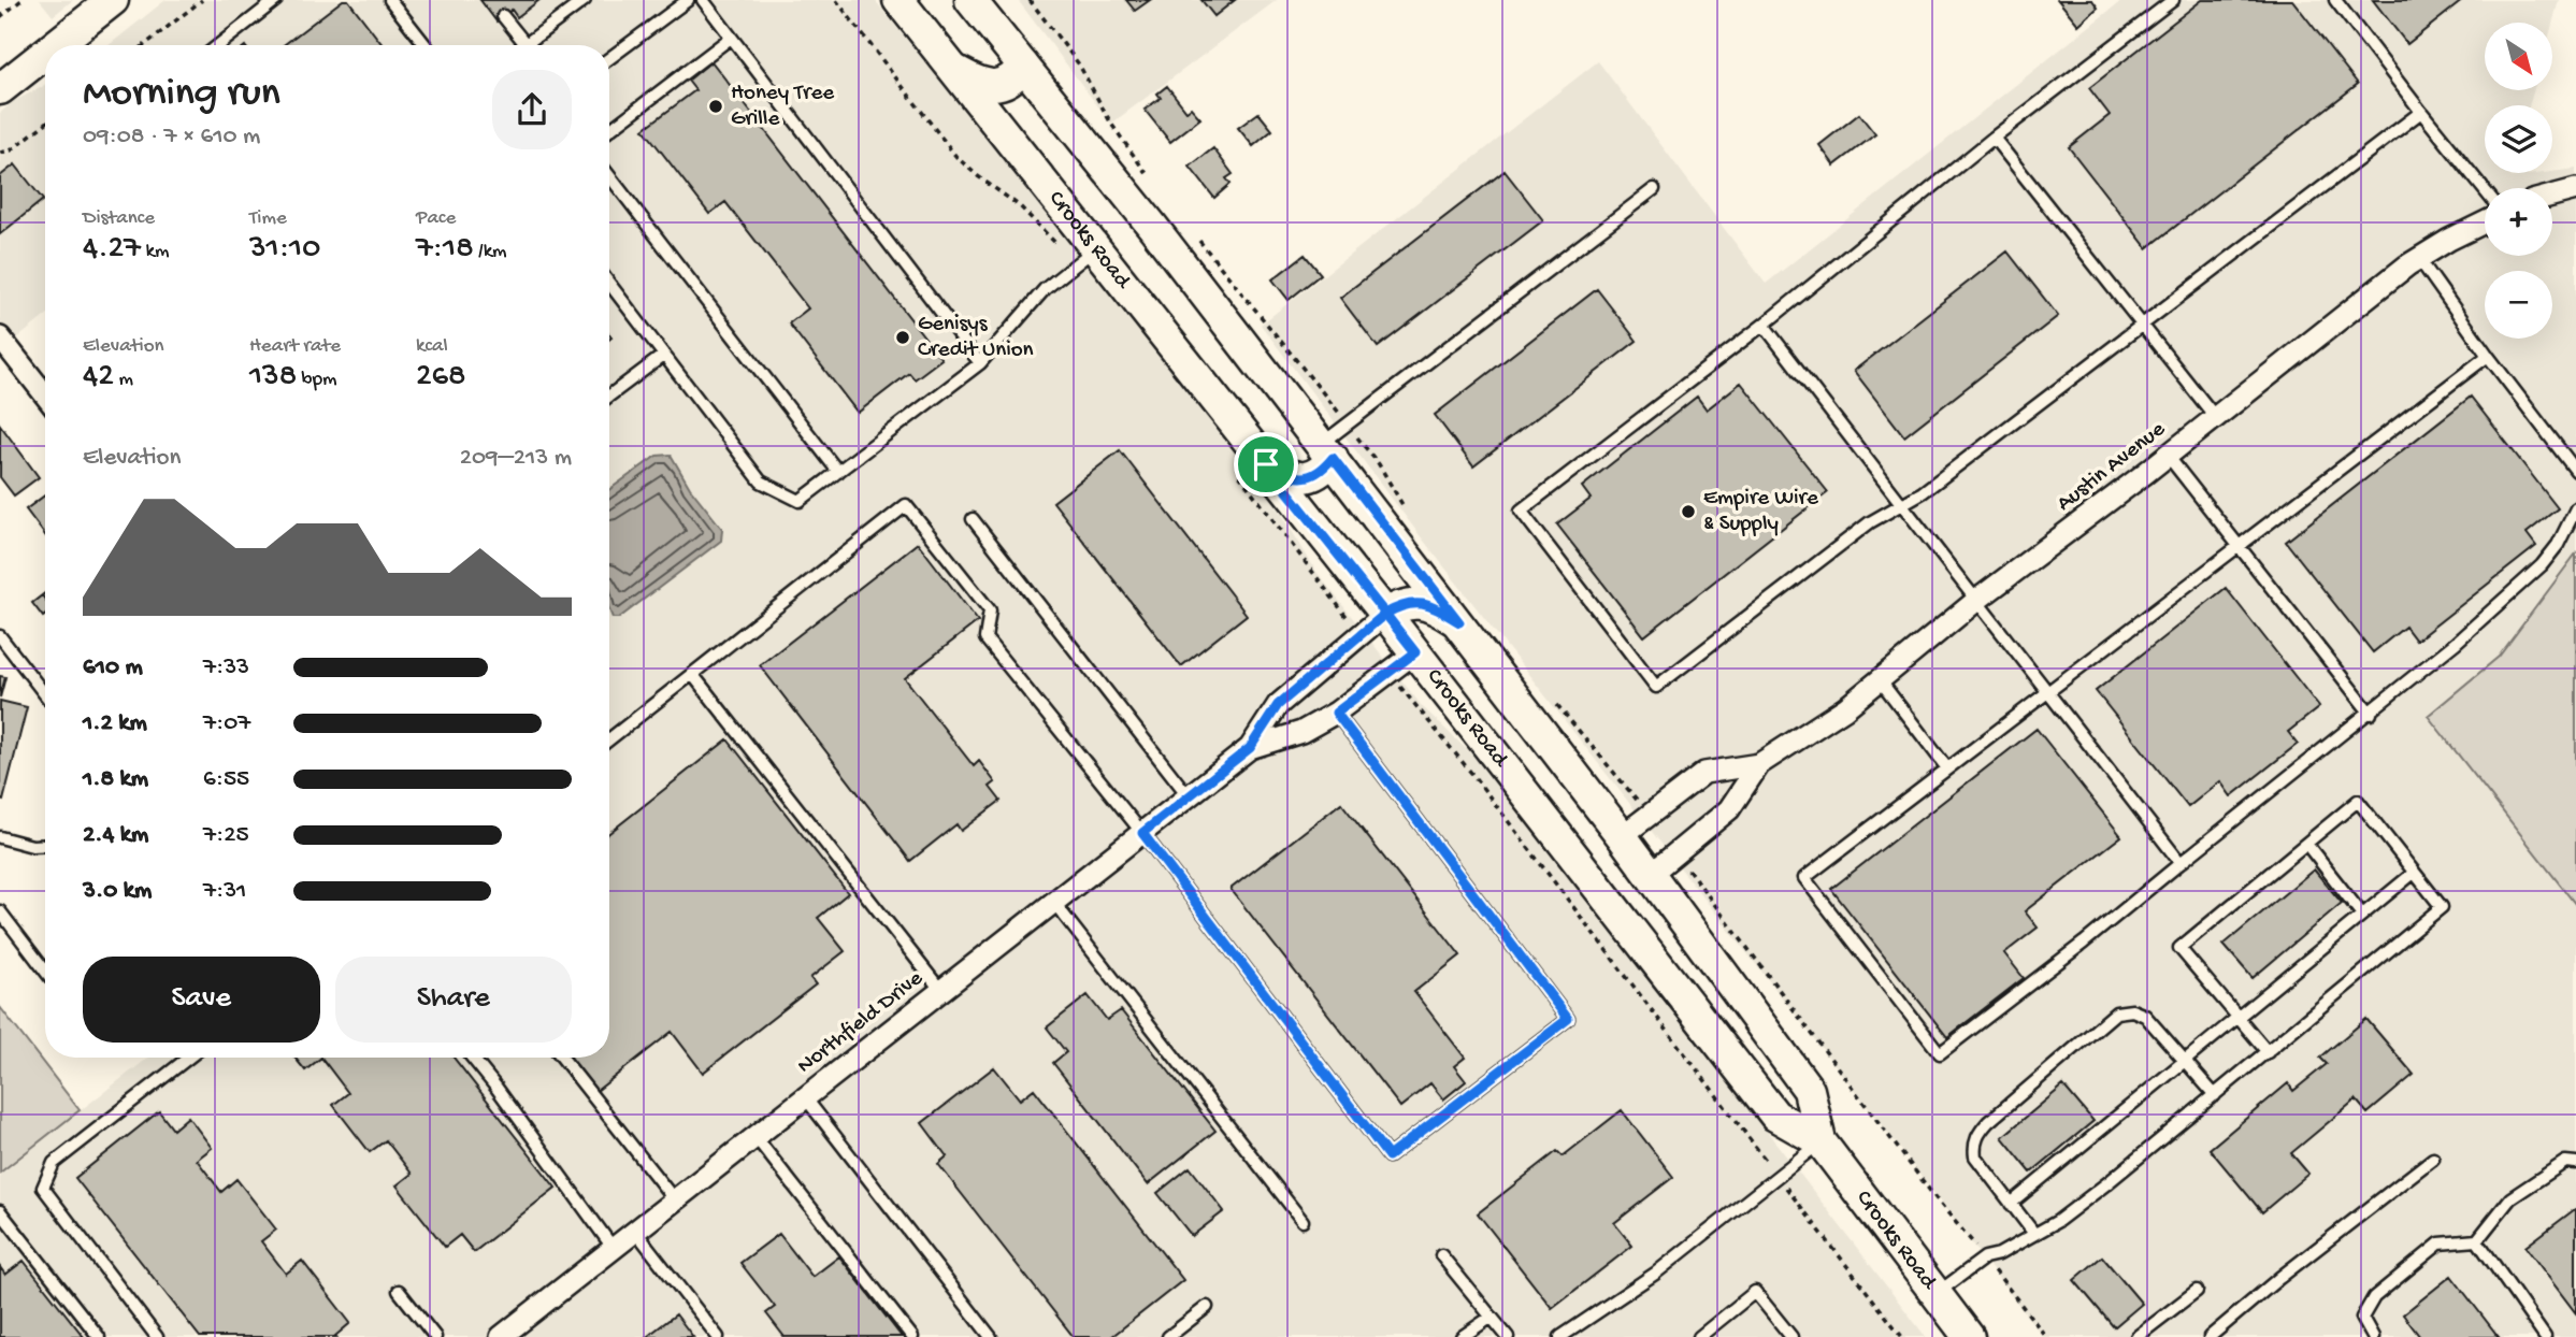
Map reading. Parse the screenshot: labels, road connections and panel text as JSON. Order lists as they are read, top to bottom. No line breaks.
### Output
{"streets":{"main road":["Crooks Road"],"street":["Austin Avenue","Northfield Drive"]},"crossings":[["Crooks Road","Austin Avenue"],["Crooks Road","Northfield Drive"]],"places":["Honey Tree Grille","Genisys Credit Union","Empire Wire & Supply"],"north":"bottom right","page":{"map_buttons":["+","−"],"heading":["Morning run","09:08 · 7 × 610 m"],"stats":[["Distance","4.27 km"],["Time","31:10"],["Pace","7:18 /km"],["Elevation","42 m"],["Heart rate","138 bpm"],["kcal","268"]],"chart":["Elevation","209–213 m"],"list":[{"name":"610 m","note":"7:33"},{"name":"1.2 km","note":"7:07"},{"name":"1.8 km","note":"6:55"},{"name":"2.4 km","note":"7:25"},{"name":"3.0 km","note":"7:31"}],"buttons":["Save","Share"]}}
